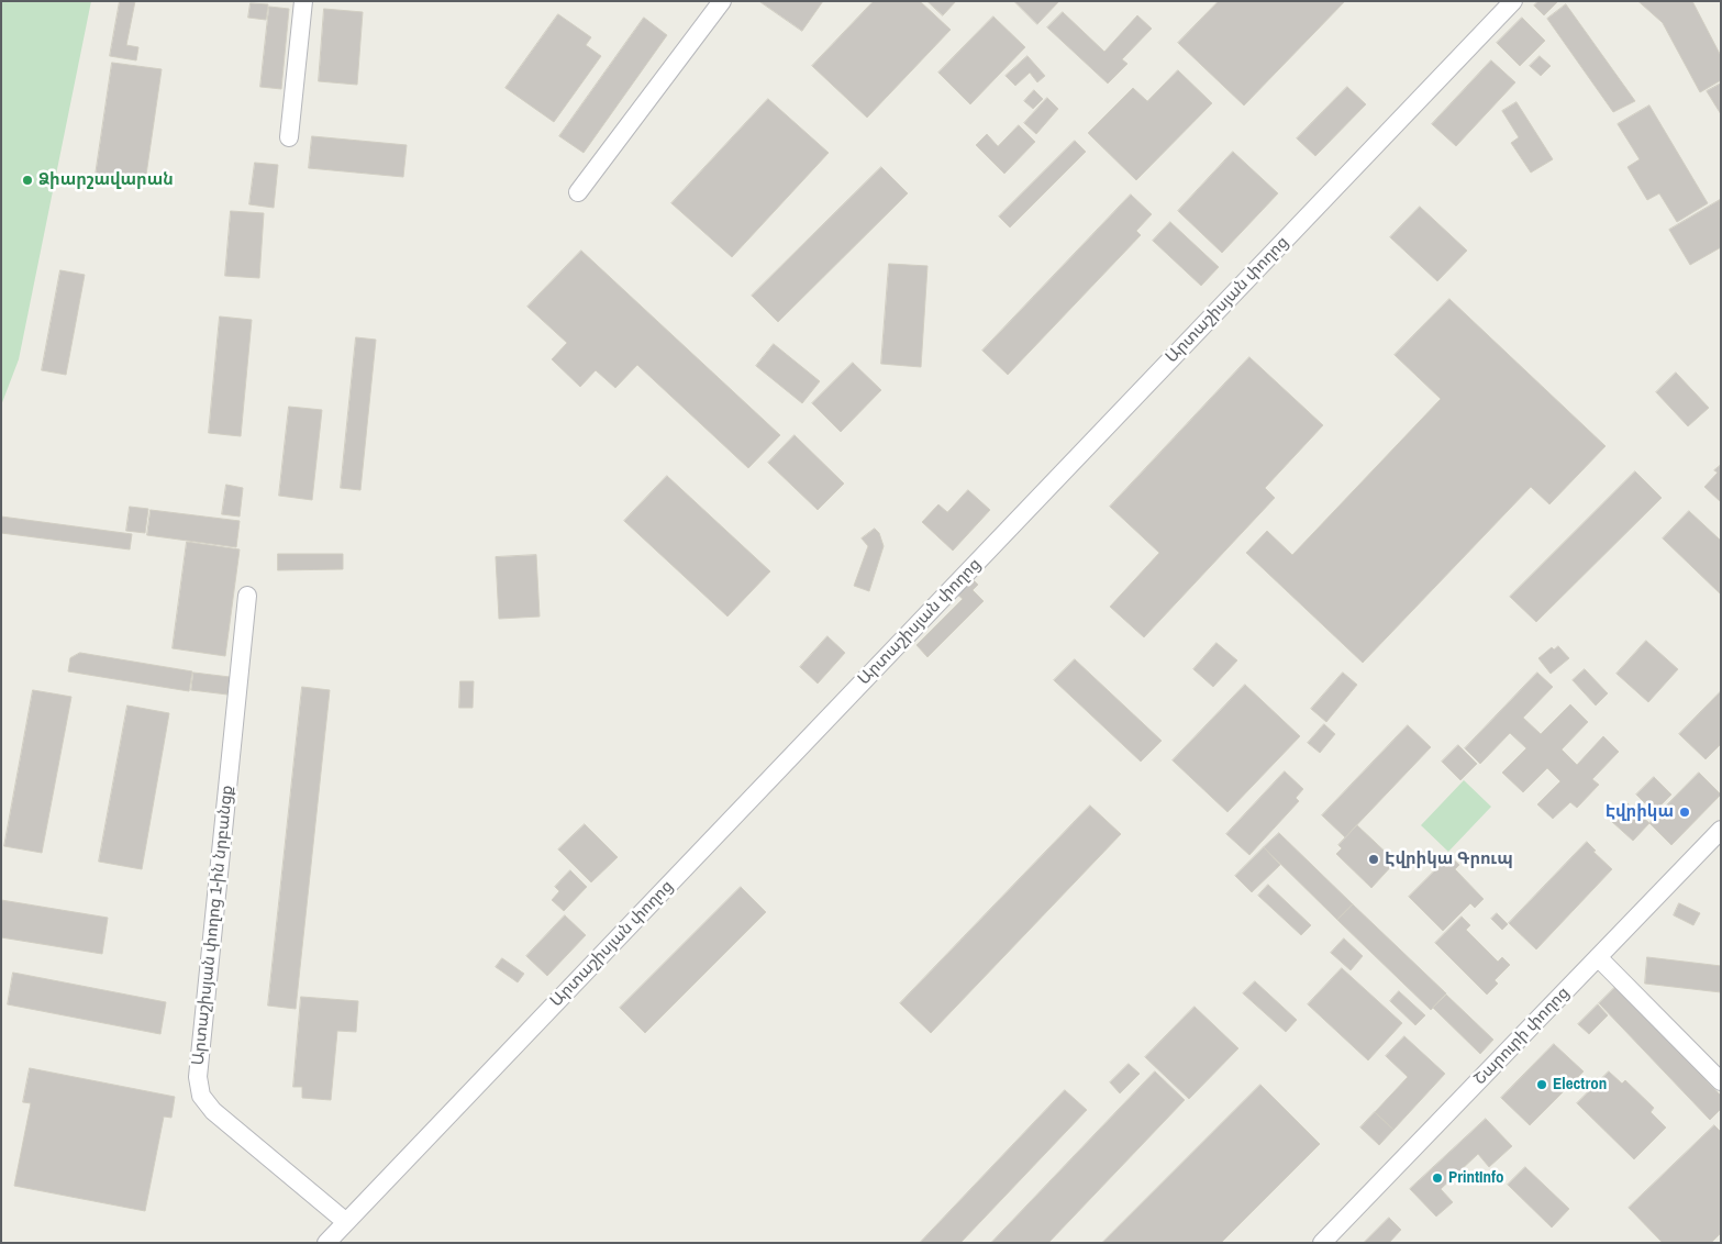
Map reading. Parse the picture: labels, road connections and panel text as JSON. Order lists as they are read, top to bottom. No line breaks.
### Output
{"streets":{"street":["Արտաշիսյան փողոց","Արտաշիսյան փողոց 1-ին նրբանցք","Շարուրի փողոց"]},"crossings":[["Արտաշիսյան փողոց","Արտաշիսյան փողոց 1-ին նրբանցք"]],"places":["Ձիարշավարան","Էվրիկա","Էվրիկա Գրուպ","Electron","PrintInfo"]}
